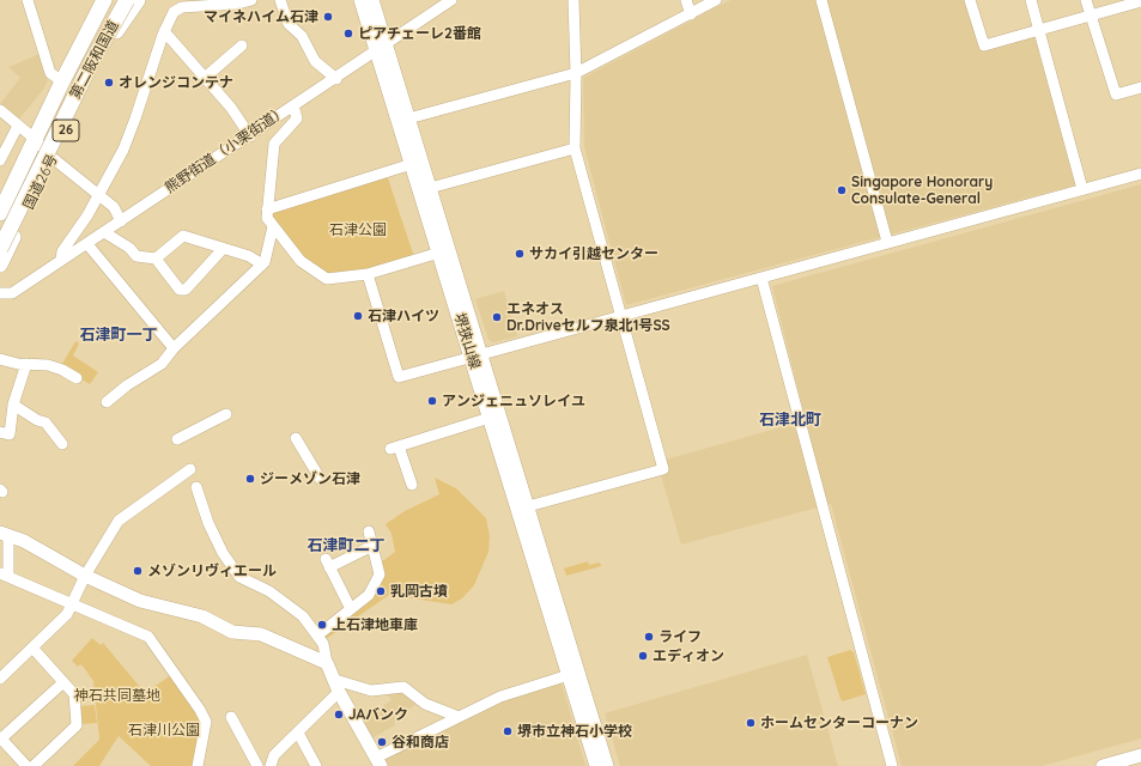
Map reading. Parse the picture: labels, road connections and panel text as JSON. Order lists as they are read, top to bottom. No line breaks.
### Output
{"streets":{"highway":["第二阪和国道","26","国道26号"],"main road":["堺狭山線"],"street":["熊野街道（小栗街道）"]},"crossings":[["熊野街道（小栗街道）","堺狭山線"]],"districts":["石津町一丁","石津北町","石津町二丁"],"parks":["石津公園","神石共同墓地","石津川公園"],"places":["マイネハイム石津","ピアチェーレ2番館","オレンジコンテナ","Singapore Honorary Consulate-General","サカイ引越センター","石津ハイツ","エネオス Dr.Driveセルフ泉北1号SS","アンジェニュソレイユ","ジーメゾン石津","メゾンリヴィエール","乳岡古墳","上石津地車庫","ライフ","エディオン","JAバンク","ホームセンターコーナン","堺市立神石小学校","谷和商店"]}
